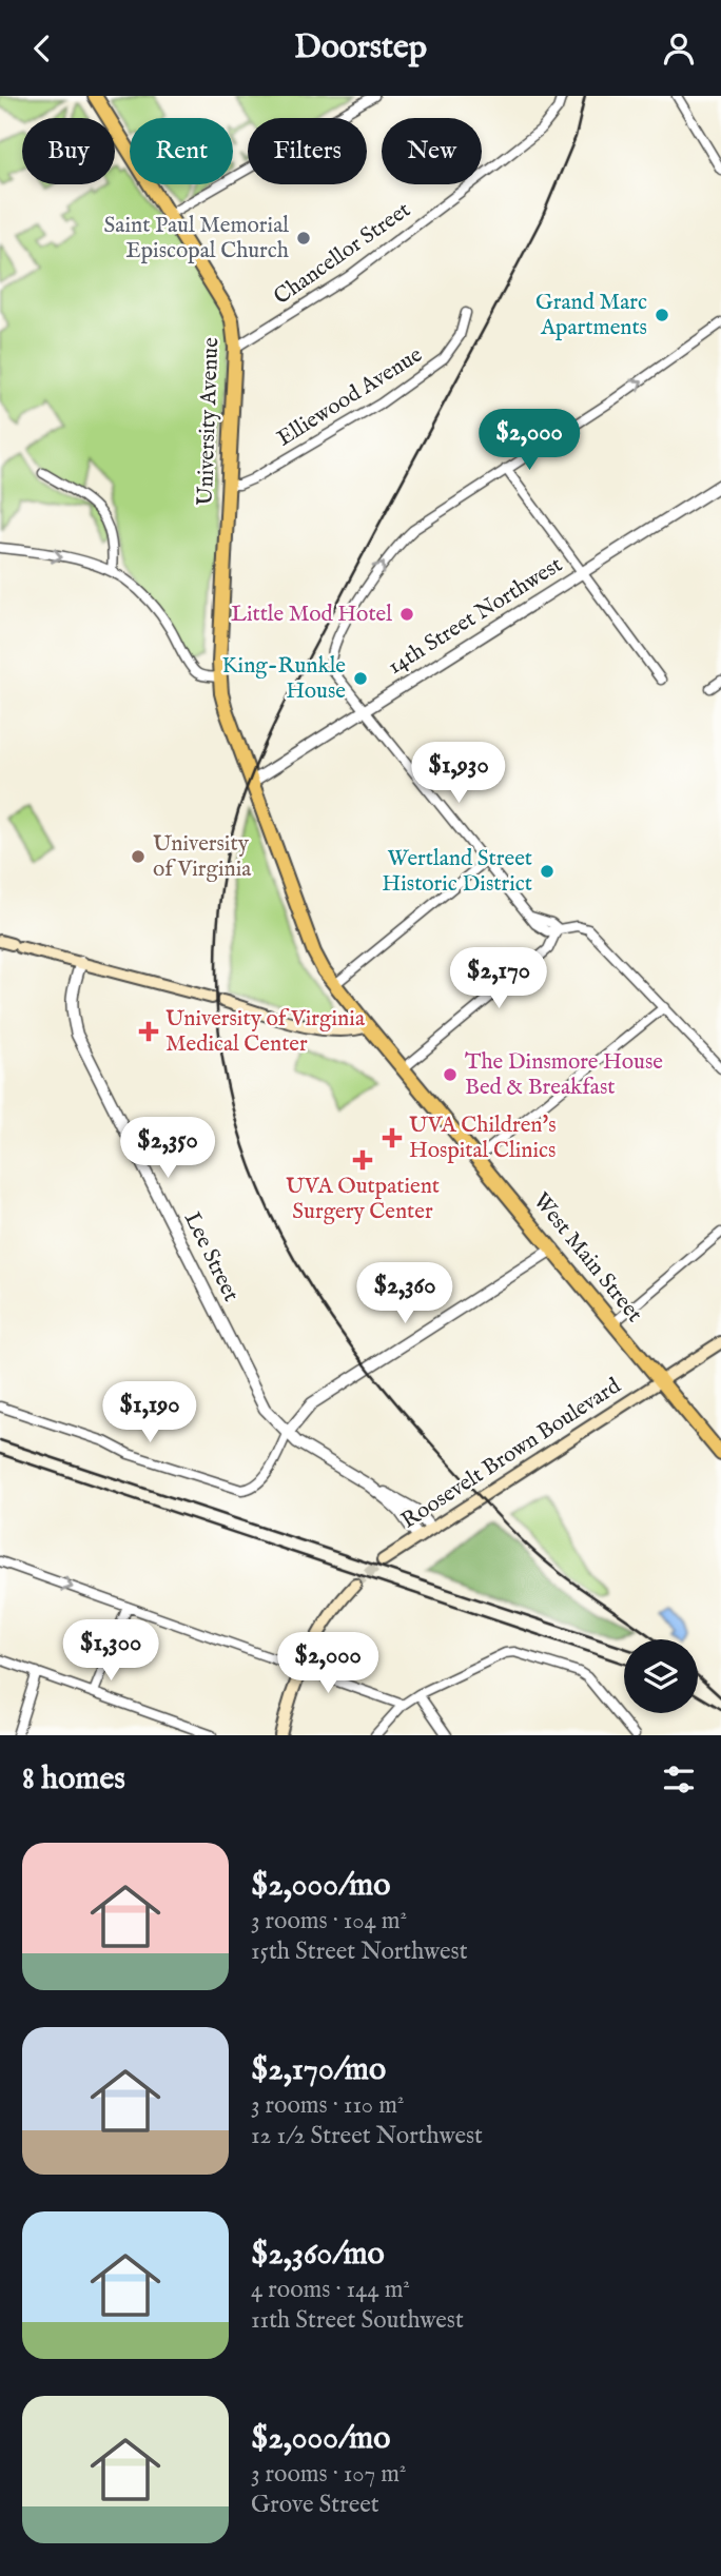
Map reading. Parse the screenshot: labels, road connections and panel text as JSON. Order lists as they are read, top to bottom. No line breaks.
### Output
{"streets":{"main road":["University Avenue","West Main Street","Roosevelt Brown Boulevard"],"street":["Chancellor Street","Elliewood Avenue","14th Street Northwest","Lee Street"]},"crossings":[["Chancellor Street","University Avenue"],["Elliewood Avenue","University Avenue"],["University Avenue","14th Street Northwest"],["University Avenue","West Main Street"],["14th Street Northwest","West Main Street"],["Lee Street","Roosevelt Brown Boulevard"],["West Main Street","Roosevelt Brown Boulevard"]],"places":{"other":["Saint Paul Memorial Episcopal Church","Grand Marc Apartments","Little Mod Hotel","King-Runkle House","University of Virginia","Wertland Street Historic District","The Dinsmore House Bed & Breakfast"],"health":["University of Virginia Medical Center","UVA Children's Hospital Clinics","UVA Outpatient Surgery Center"]},"page":{"header":"Doorstep","chip":["Buy","Rent","Filters","New"],"price":["$2,000","$1,930","$2,170","$2,350","$2,360","$1,190","$1,300","$2,000"],"heading":"8 homes","list":[{"name":"$2,000/mo","note":"3 rooms · 104 m² · 15th Street Northwest"},{"name":"$2,170/mo","note":"3 rooms · 110 m² · 12 1/2 Street Northwest"},{"name":"$2,360/mo","note":"4 rooms · 144 m² · 11th Street Southwest"},{"name":"$2,000/mo","note":"3 rooms · 107 m² · Grove Street"}]}}
